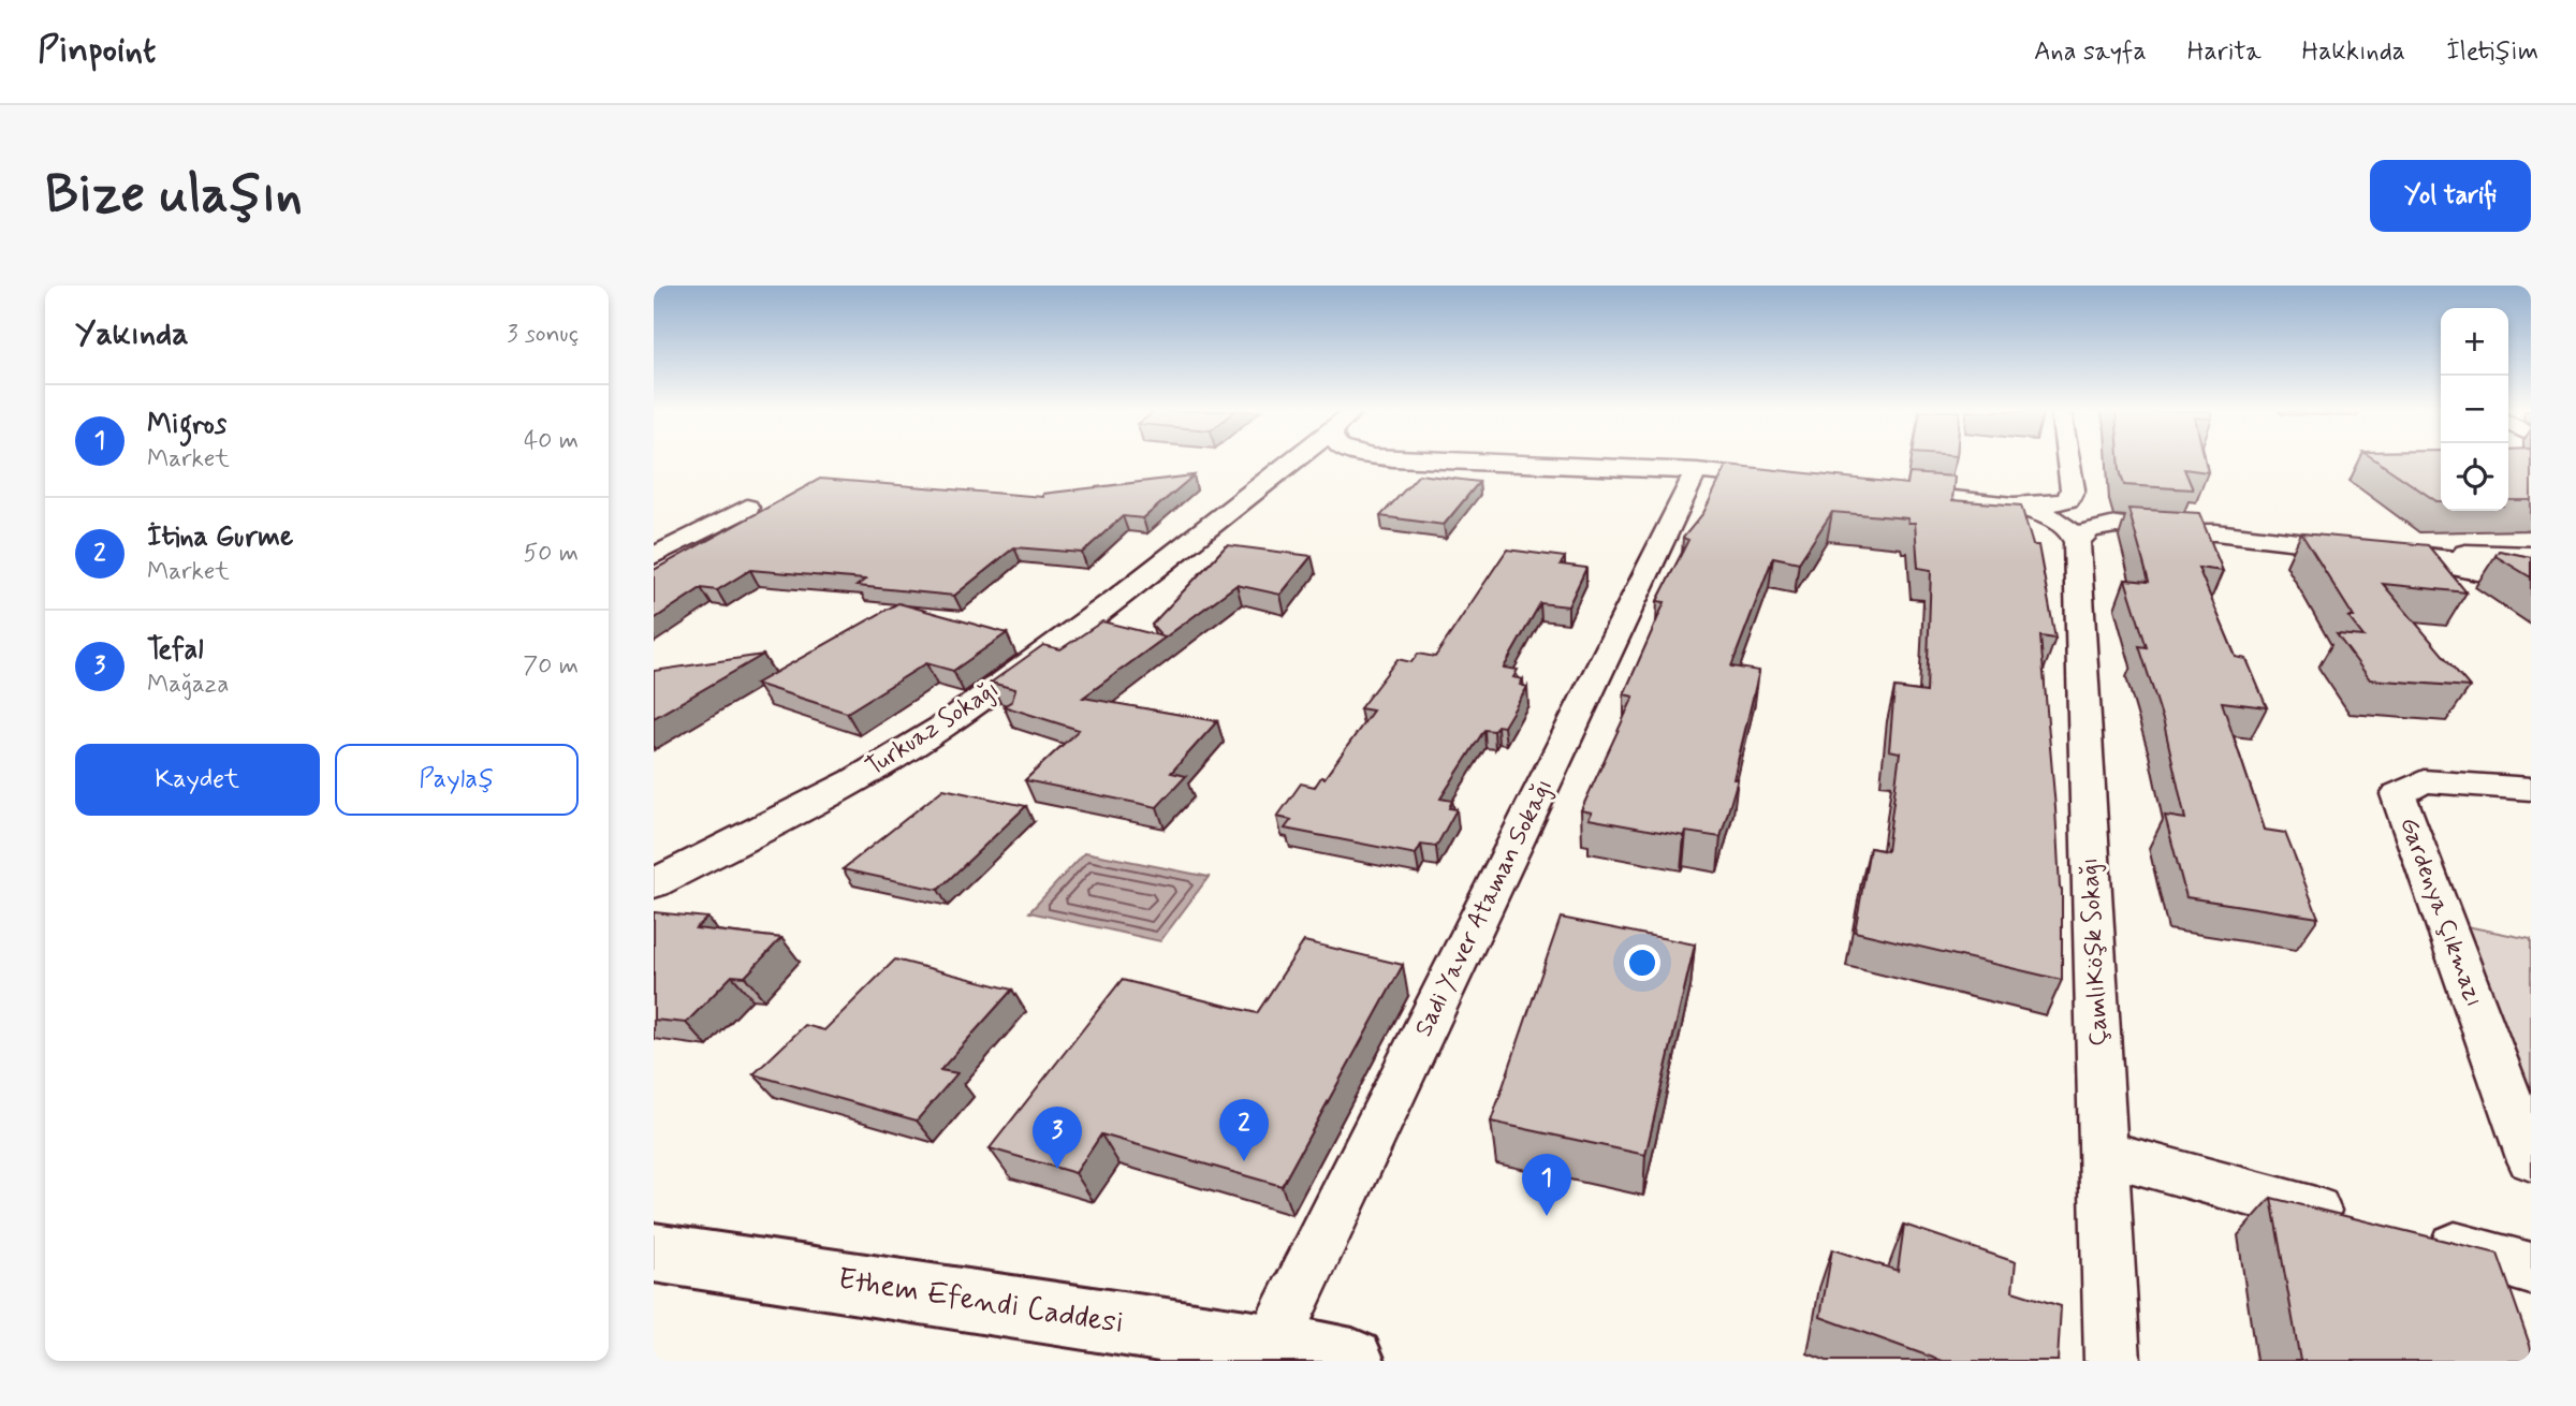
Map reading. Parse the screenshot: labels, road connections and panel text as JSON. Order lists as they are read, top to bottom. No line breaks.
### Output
{"streets":{"main road":["Ethem Efendi Caddesi"],"street":["Turkuaz Sokağı","Sadi Yaver Ataman Sokağı","Gardenya Çıkmazı","ÇamlıKöşk Sokağı"]},"crossings":[["Sadi Yaver Ataman Sokağı","Ethem Efendi Caddesi"]],"page":{"header":"Pinpoint","nav":["Ana sayfa","Harita","Hakkında","İletişim"],"buttons":["Yol tarifi",["Kaydet","Paylaş"]],"title":"Bize ulaşın","heading":["Yakında","3 sonuç"],"map_buttons":["+","−"],"list":[{"mark":"1","name":"Migros","note":"Market","value":"40 m"},{"mark":"2","name":"İtina Gurme","note":"Market","value":"50 m"},{"mark":"3","name":"Tefal","note":"Mağaza","value":"70 m"}],"pins":["2","3","1"]}}
